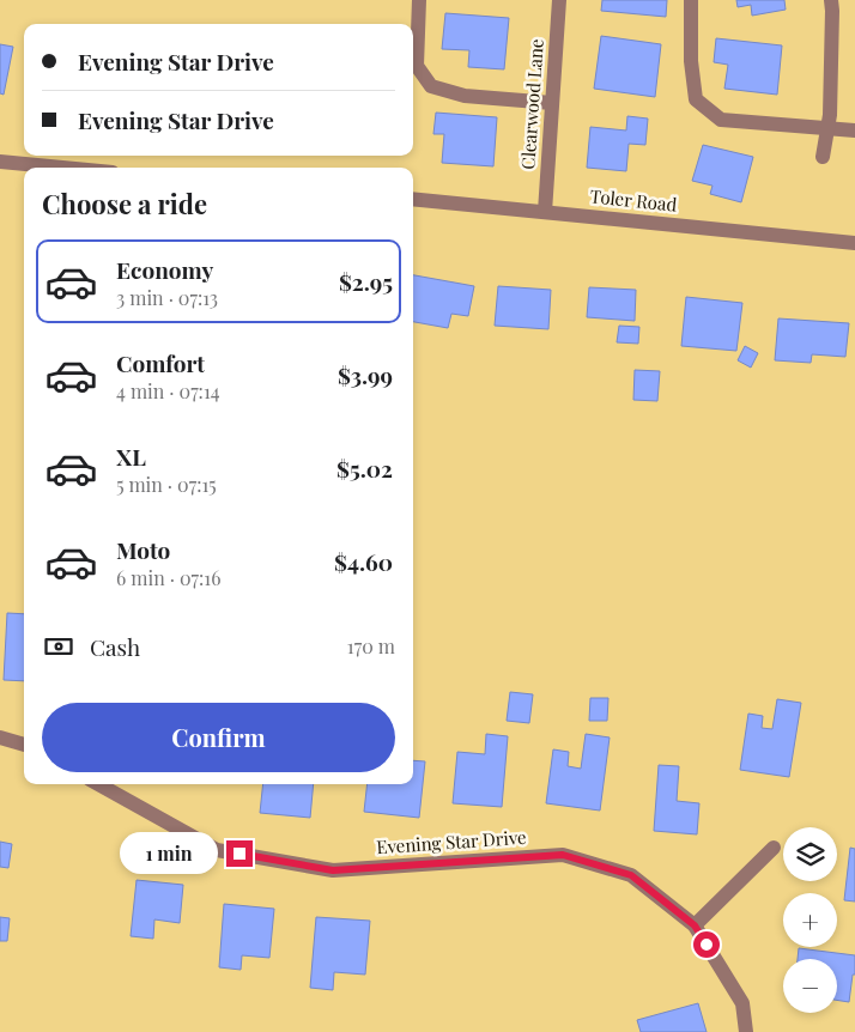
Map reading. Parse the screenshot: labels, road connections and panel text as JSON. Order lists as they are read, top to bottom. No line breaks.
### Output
{"streets":{"street":["Clearwood Lane","Toler Road","Evening Star Drive"]},"crossings":[["Clearwood Lane","Toler Road"]],"page":{"banner":["Evening Star Drive","Evening Star Drive"],"heading":"Choose a ride","list":[{"name":"Economy","note":"3 min · 07:13","value":"$2.95"},{"name":"Comfort","note":"4 min · 07:14","value":"$3.99"},{"name":"XL","note":"5 min · 07:15","value":"$5.02"},{"name":"Moto","note":"6 min · 07:16","value":"$4.60"}],"pay":["Cash","170 m"],"buttons":"Confirm","map_buttons":["+","−"],"bubble":"1 min"}}
